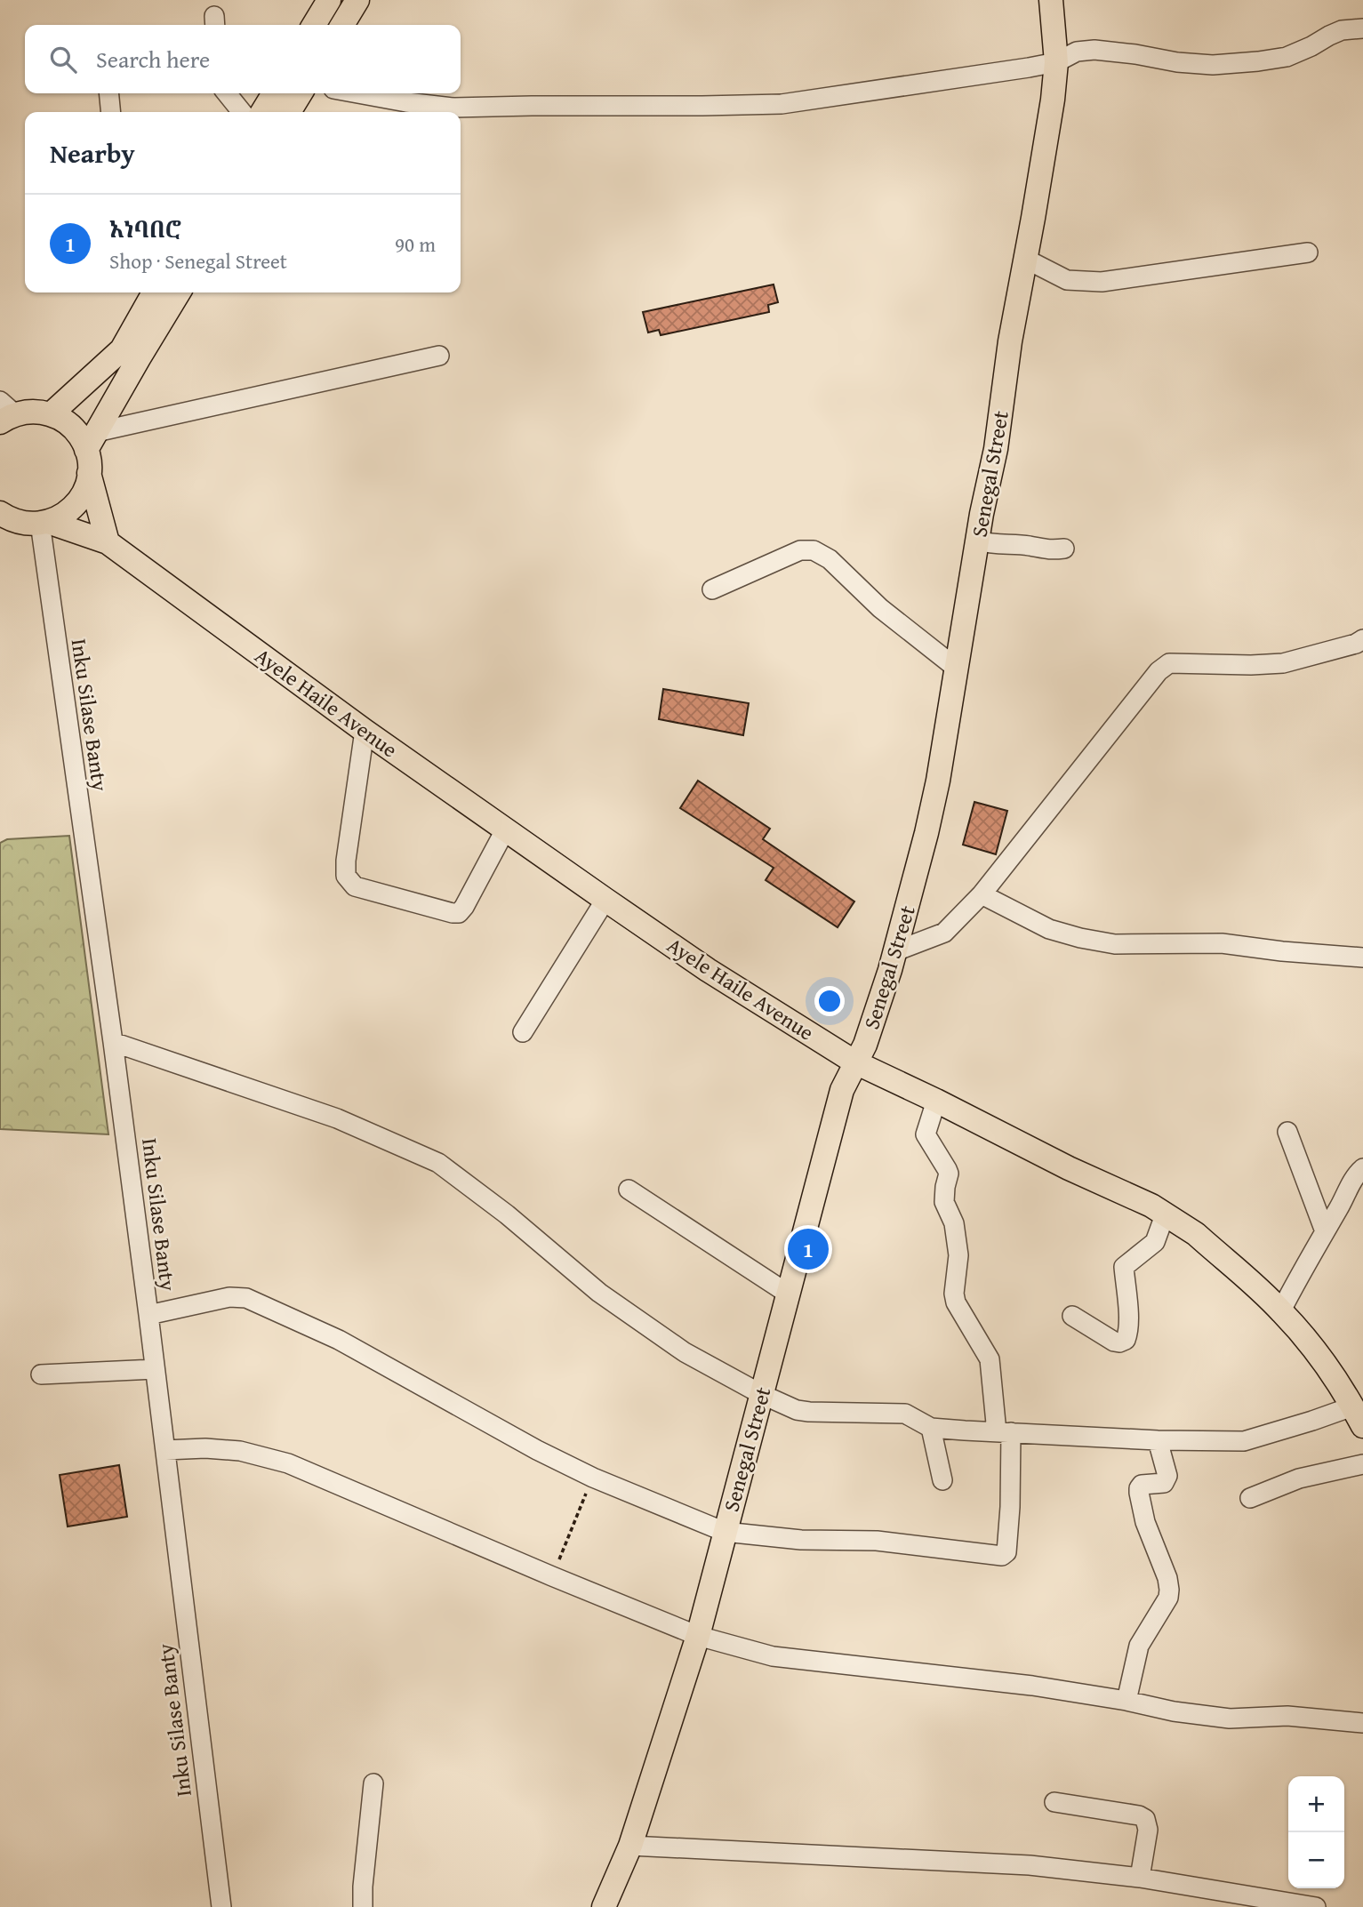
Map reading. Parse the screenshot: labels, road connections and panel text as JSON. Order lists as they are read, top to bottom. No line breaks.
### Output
{"streets":{"main road":["Senegal Street","Ayele Haile Avenue"],"street":["Inku Silase Banty"]},"crossings":[["Senegal Street","Ayele Haile Avenue"],["Ayele Haile Avenue","Inku Silase Banty"]],"page":{"search":"Search here","heading":"Nearby","list":[{"mark":"1","name":"አነባበሮ","note":"Shop · Senegal Street","value":"90 m"}],"pins":"1","map_buttons":["+","−"]}}
